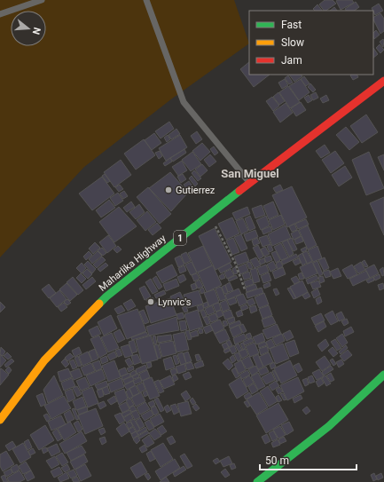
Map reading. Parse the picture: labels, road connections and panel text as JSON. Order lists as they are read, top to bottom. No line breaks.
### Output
{"streets":{"main road":["1","Maharlika Highway"]},"districts":["San Miguel"],"places":["Gutierrez","Lynvic's"],"legend":["Fast","Slow","Jam"],"scale_bar":"50 m","north":"right"}
